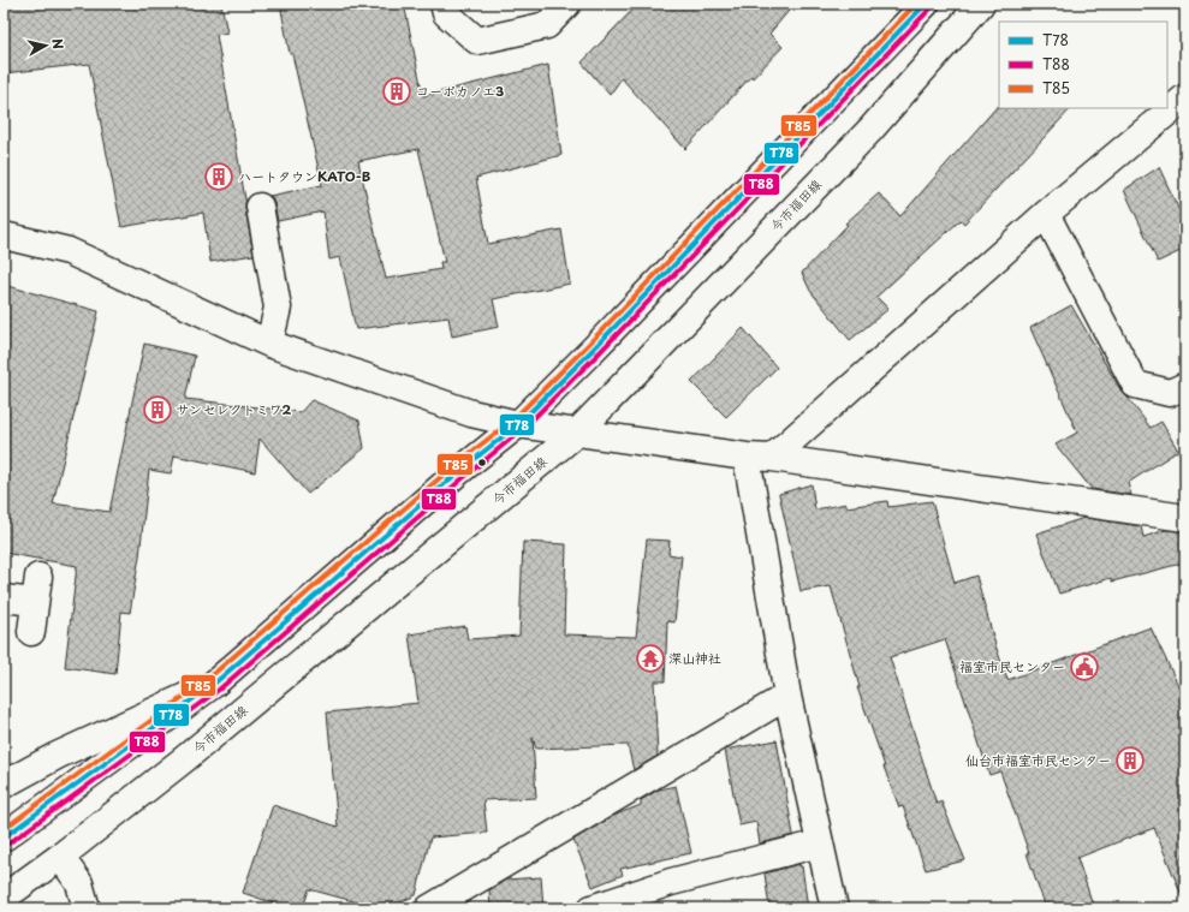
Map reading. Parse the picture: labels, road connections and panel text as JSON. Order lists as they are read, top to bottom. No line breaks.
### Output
{"streets":{"street":["今市福田線"]},"places":{"building":["コーポカノエ3","ハートタウンKATO-B","サンセレクトミワ2","仙台市福室市民センター"],"temple":["深山神社"],"public building":["福室市民センター"]},"lines":["transit line T78","transit line T85","transit line T88"],"legend":["T78","T88","T85"],"north":"right"}
